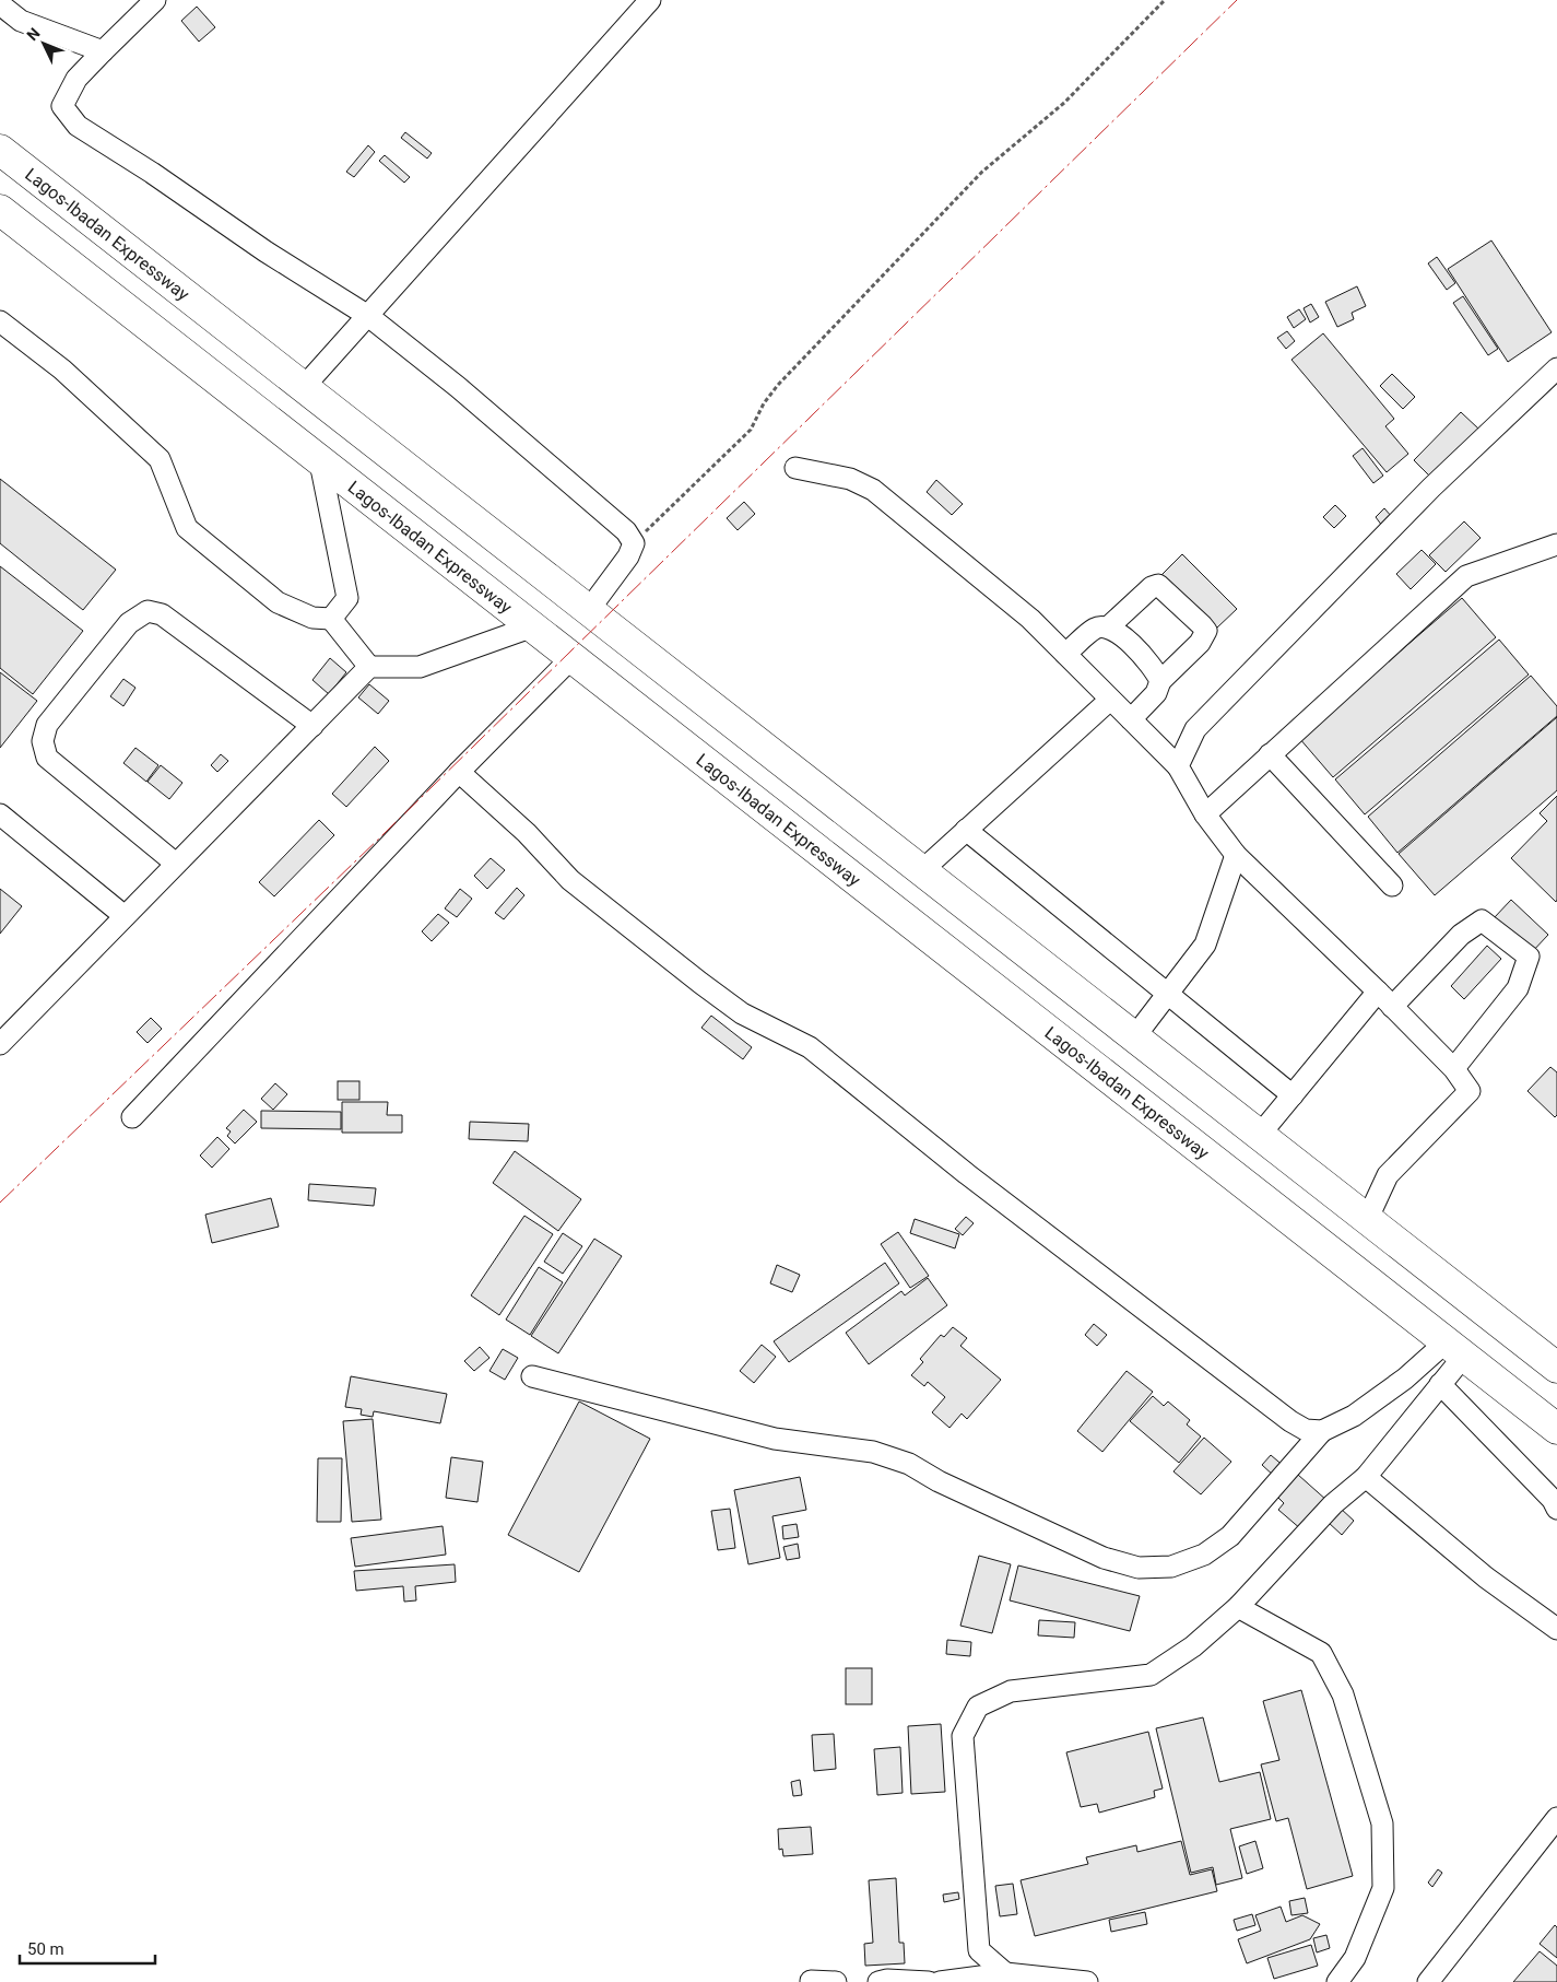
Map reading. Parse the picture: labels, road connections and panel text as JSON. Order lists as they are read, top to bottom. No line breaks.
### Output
{"streets":{"highway":["Lagos-Ibadan Expressway"]},"scale_bar":"50 m","north":"top left"}
